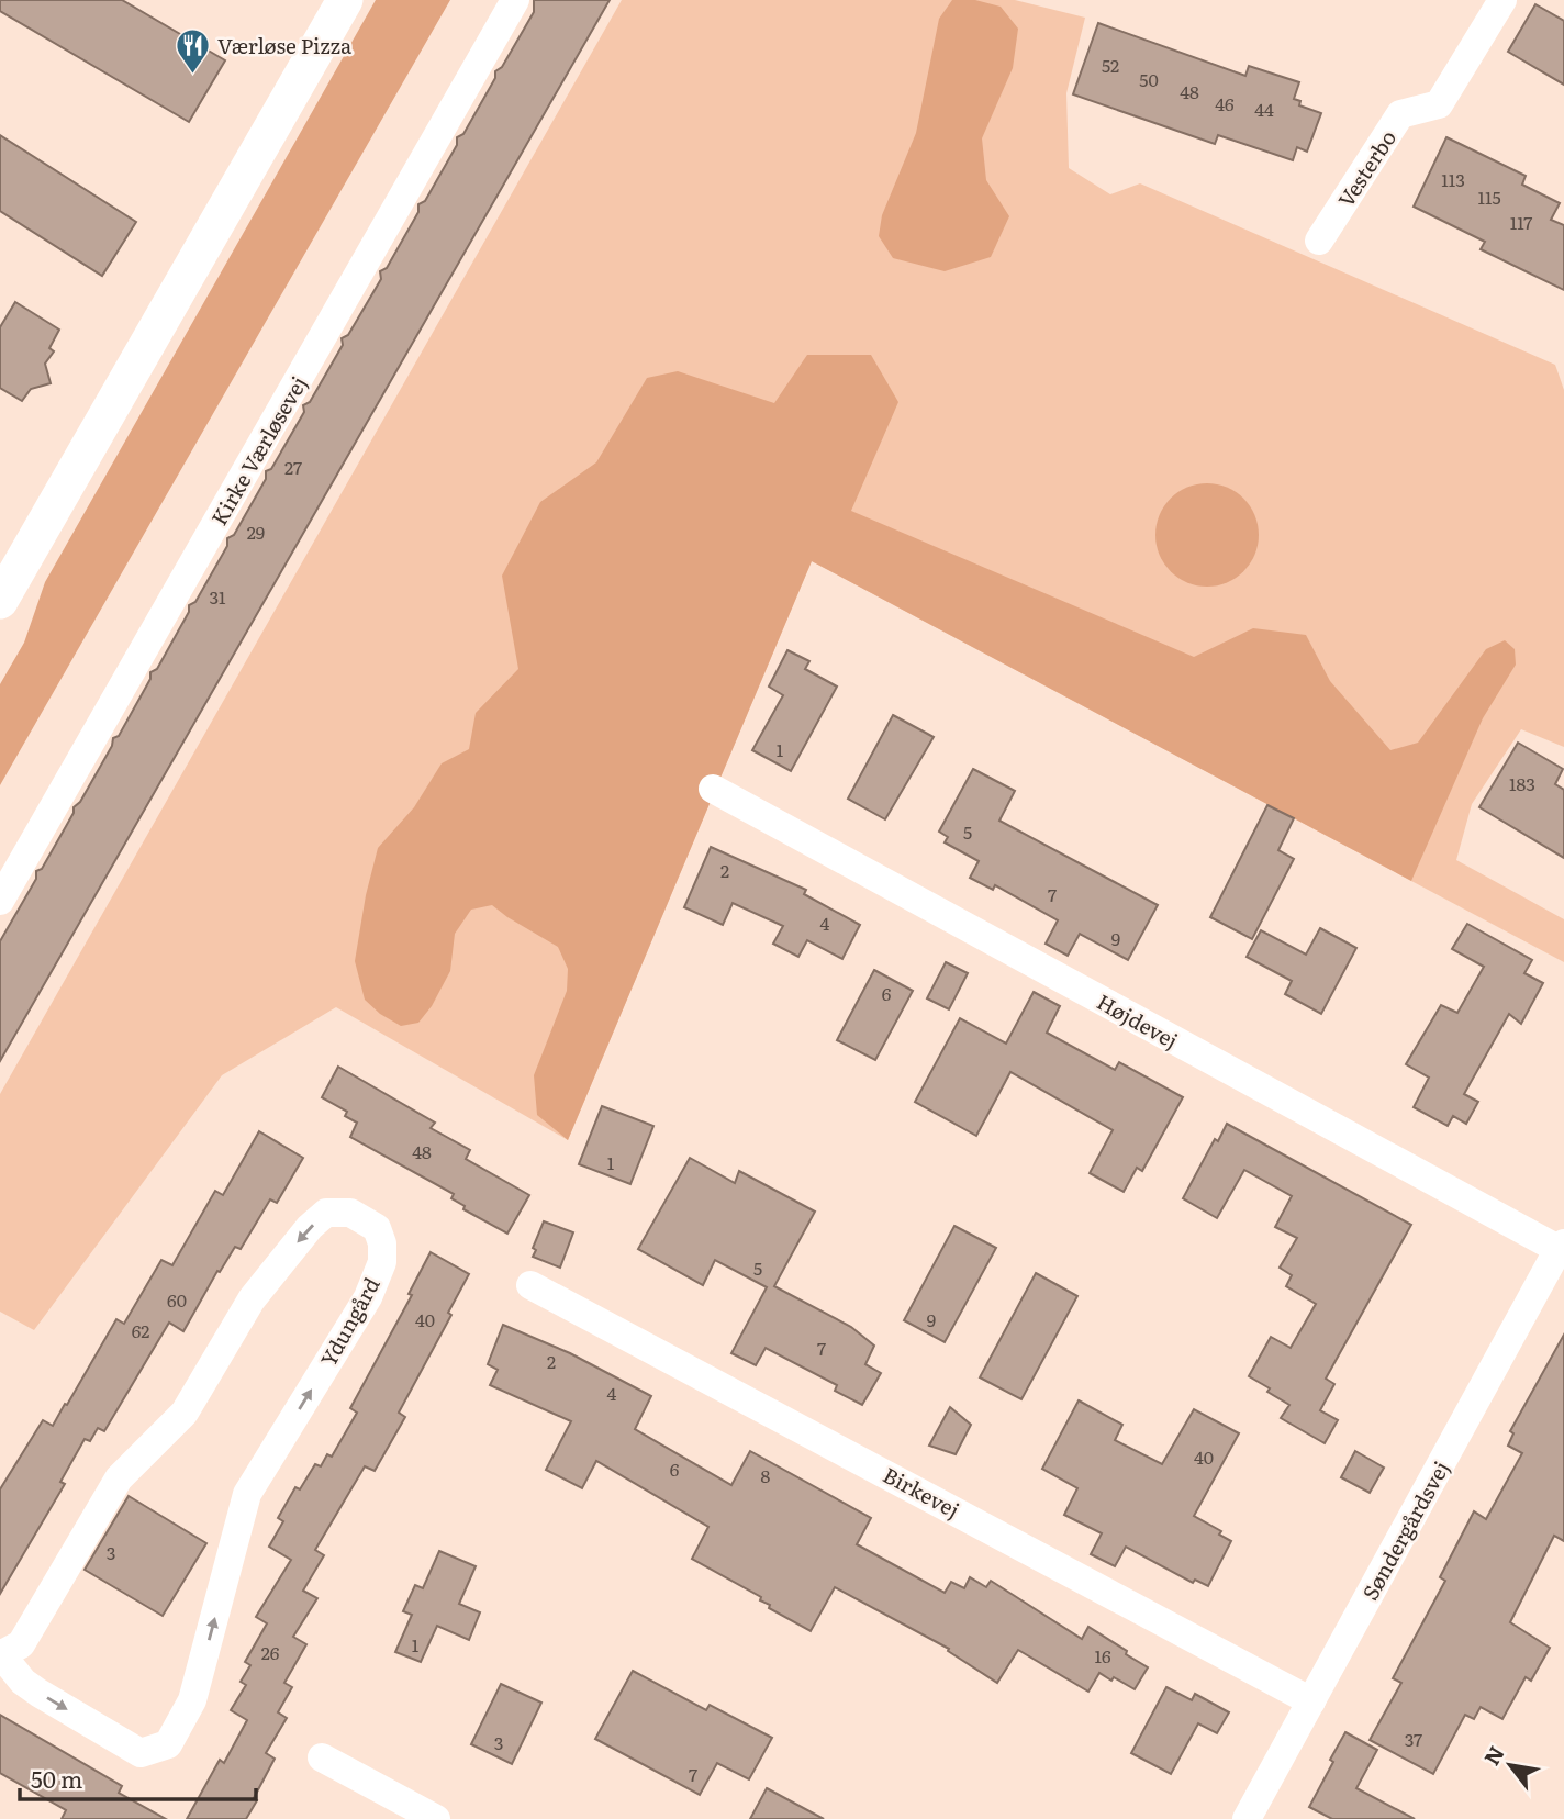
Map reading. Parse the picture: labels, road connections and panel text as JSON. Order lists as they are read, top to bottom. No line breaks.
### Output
{"streets":{"street":["Vesterbo","Kirke Værløsevej","Højdevej","Ydungård","Birkevej","Søndergårdsvej"]},"crossings":[["Højdevej","Søndergårdsvej"],["Birkevej","Søndergårdsvej"]],"places":{"restaurant":["Værløse Pizza"]},"house_numbers":["52","50","48","46","44","113","115","117","27","29","31","1","183","5","2","7","4","9","6","48","1","5","60","40","9","62","7","2","4","40","6","8","3","1","26","16","37","3","7"],"scale_bar":"50 m","north":"top left"}
